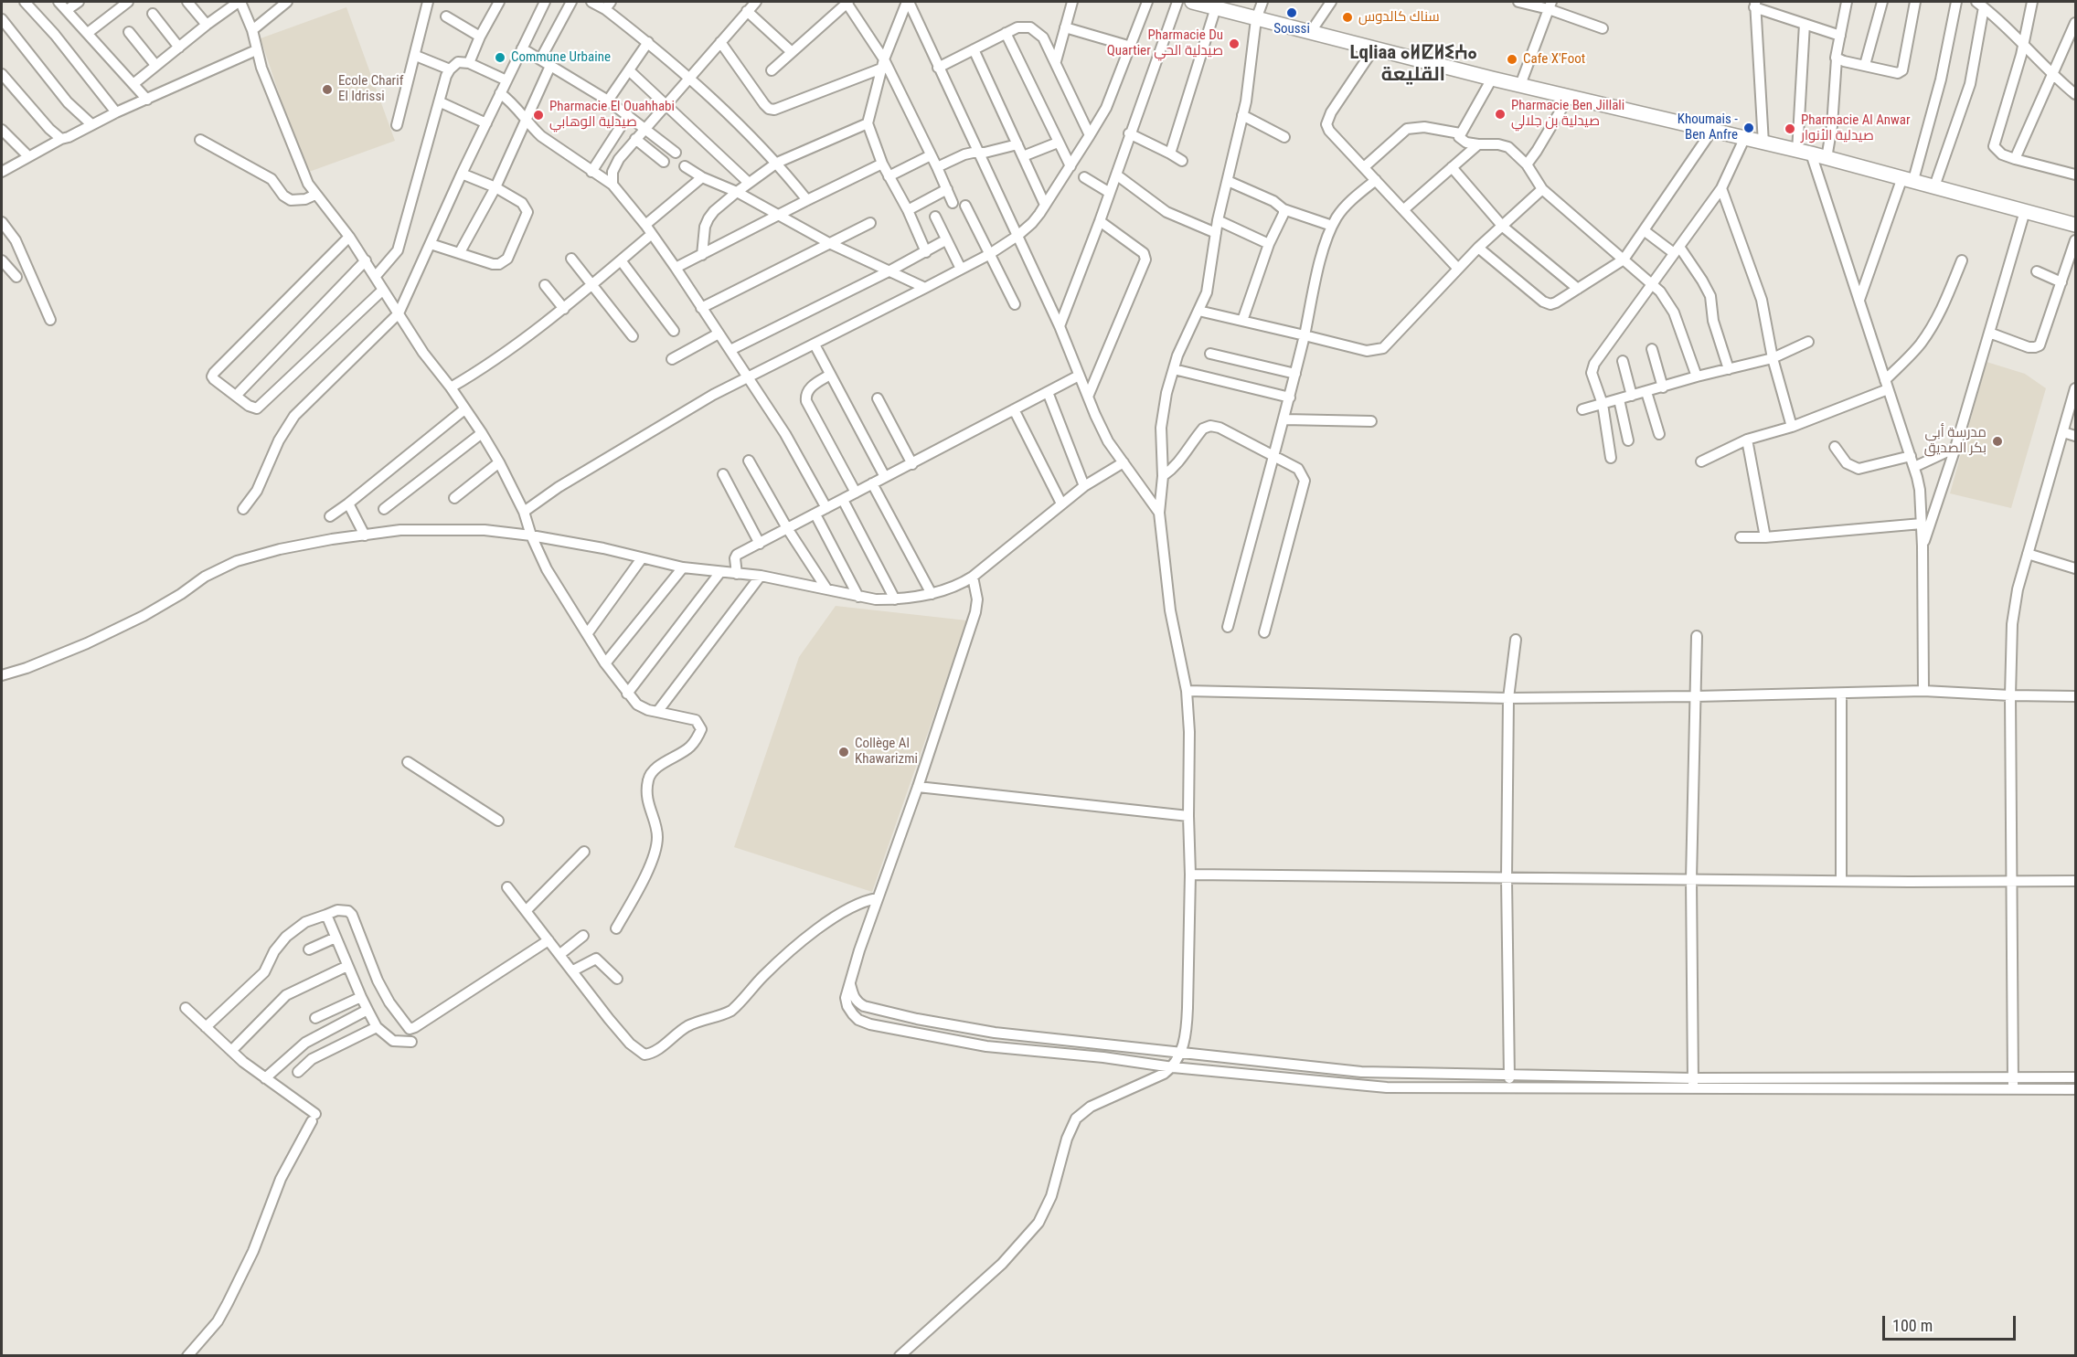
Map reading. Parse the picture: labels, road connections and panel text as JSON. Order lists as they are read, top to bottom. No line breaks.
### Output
{"districts":["Lqliaa ⴰⵍⵇⵍⵉⵄⴰ القليعة"],"places":["Soussi","سناك كالدوس","Pharmacie Du Quartier صيدلية الحي","Commune Urbaine","Cafe X'Foot","Ecole Charif El Idrissi","Pharmacie Ben Jillali صيدلية بن جلالي","Pharmacie El Ouahhabi صيدلية الوهابي","Khoumais - Ben Anfre","Pharmacie Al Anwar صيدلية الأنوار","مدرسة أبي بكر الصديق","Collège Al Khawarizmi"],"scale_bar":"100 m"}
